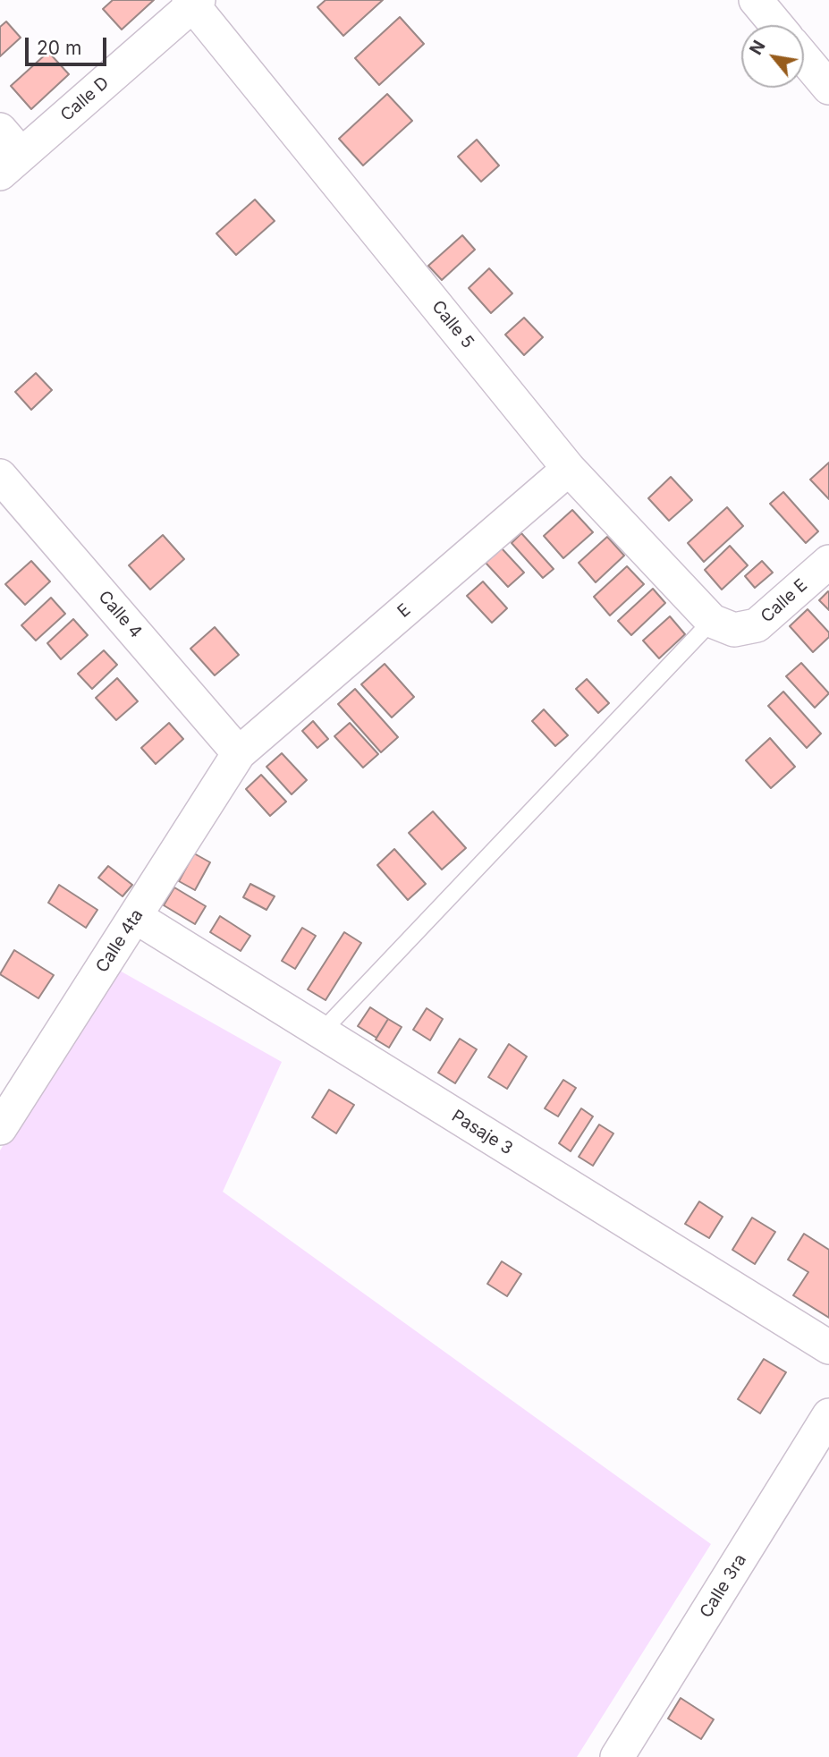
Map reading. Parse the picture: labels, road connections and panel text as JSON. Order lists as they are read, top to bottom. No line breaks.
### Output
{"streets":{"street":["Calle D","Calle 5","Calle E","E","Calle 4","Calle 4ta","Pasaje 3","Calle 3ra"]},"crossings":[["Calle D","Calle 5"],["Calle 5","Calle E"],["Calle 5","E"],["E","Calle 4"],["E","Calle 4ta"],["Calle 4","Calle 4ta"],["Calle 4ta","Pasaje 3"]],"scale_bar":"20 m","north":"top left"}
